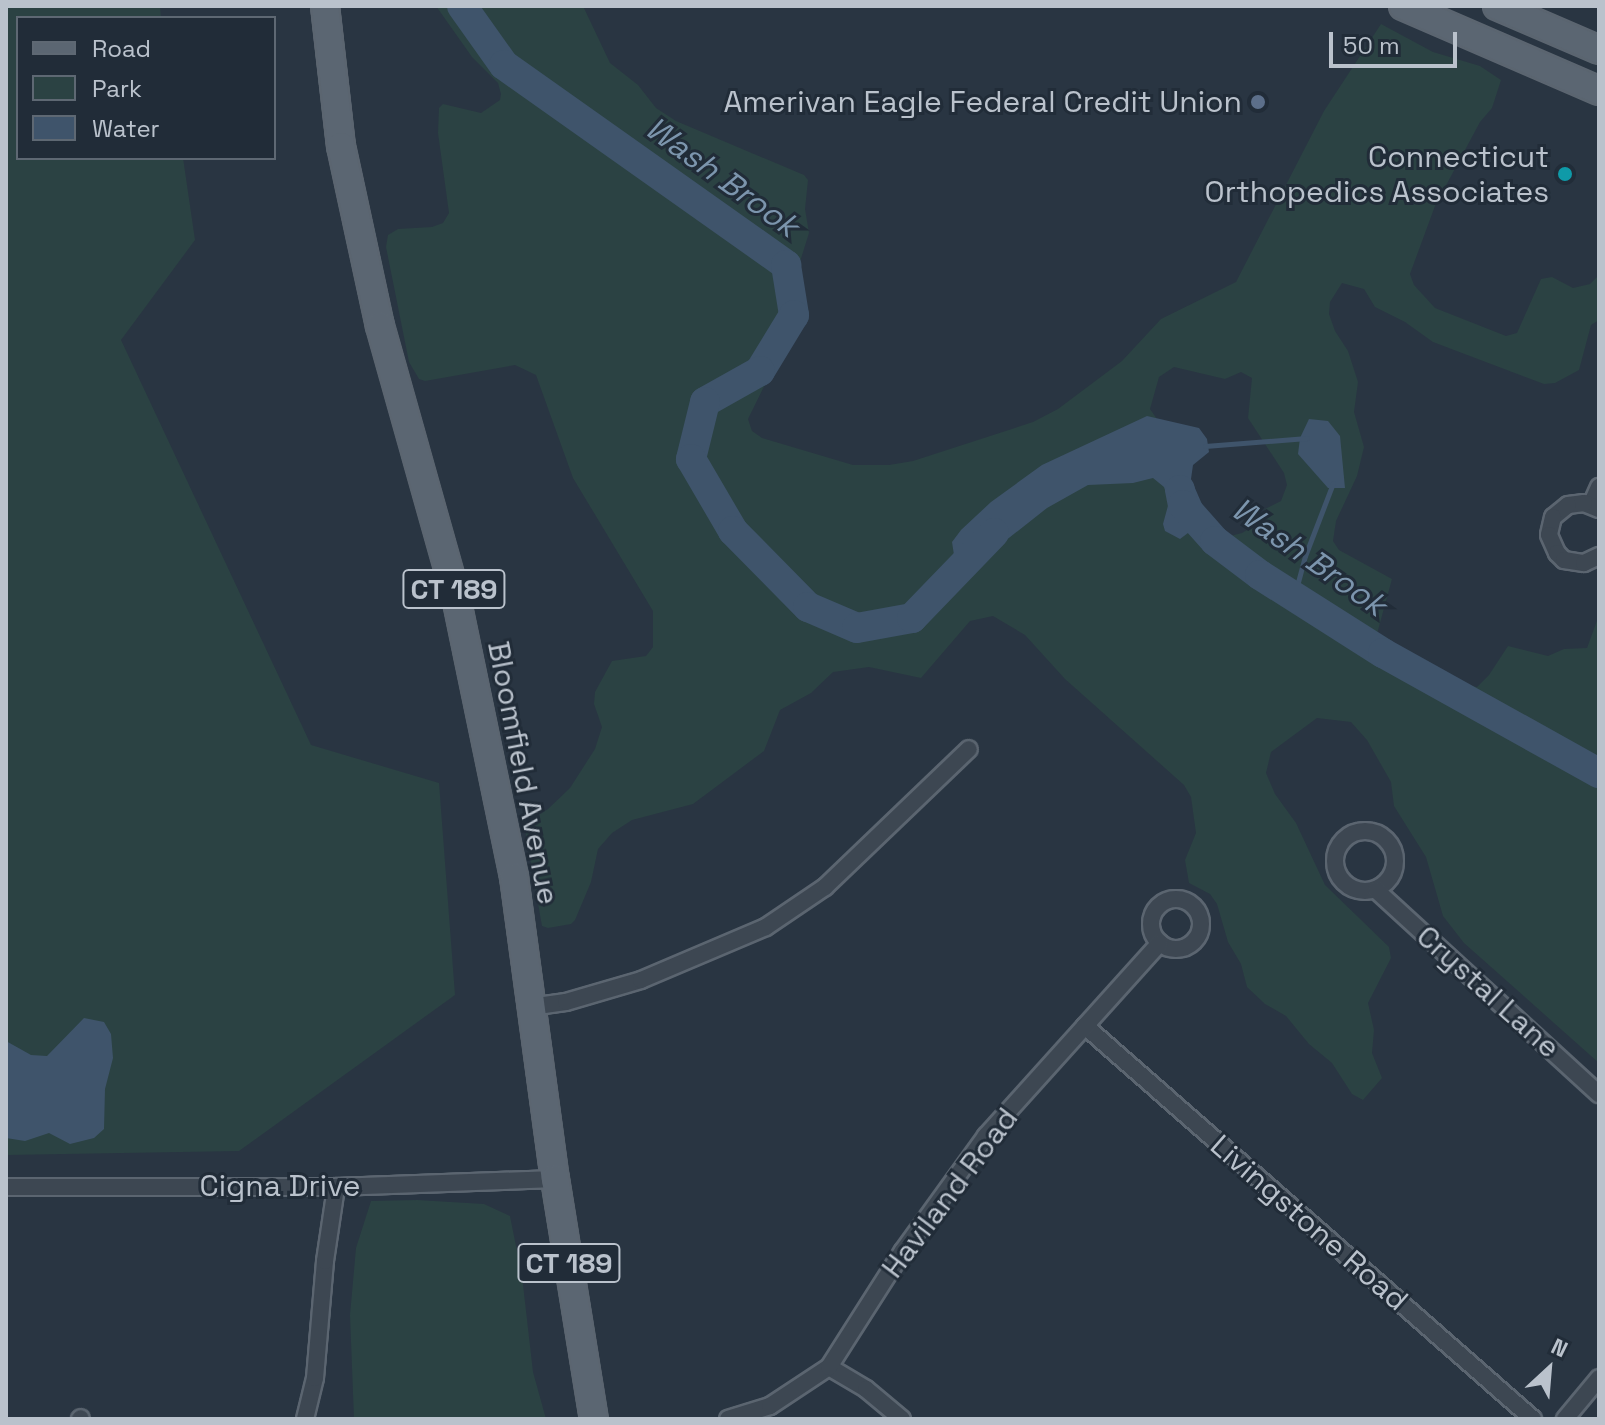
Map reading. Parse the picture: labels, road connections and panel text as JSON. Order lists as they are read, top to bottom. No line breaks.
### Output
{"streets":{"main road":["CT 189","Bloomfield Avenue"],"street":["Crystal Lane","Cigna Drive","Haviland Road","Livingstone Road"]},"crossings":[["Bloomfield Avenue","Cigna Drive"],["Haviland Road","Livingstone Road"]],"water":["Wash Brook"],"places":["Amerivan Eagle Federal Credit Union","Connecticut Orthopedics Associates"],"legend":["Road","Park","Water"],"scale_bar":"50 m","north":"top right"}
